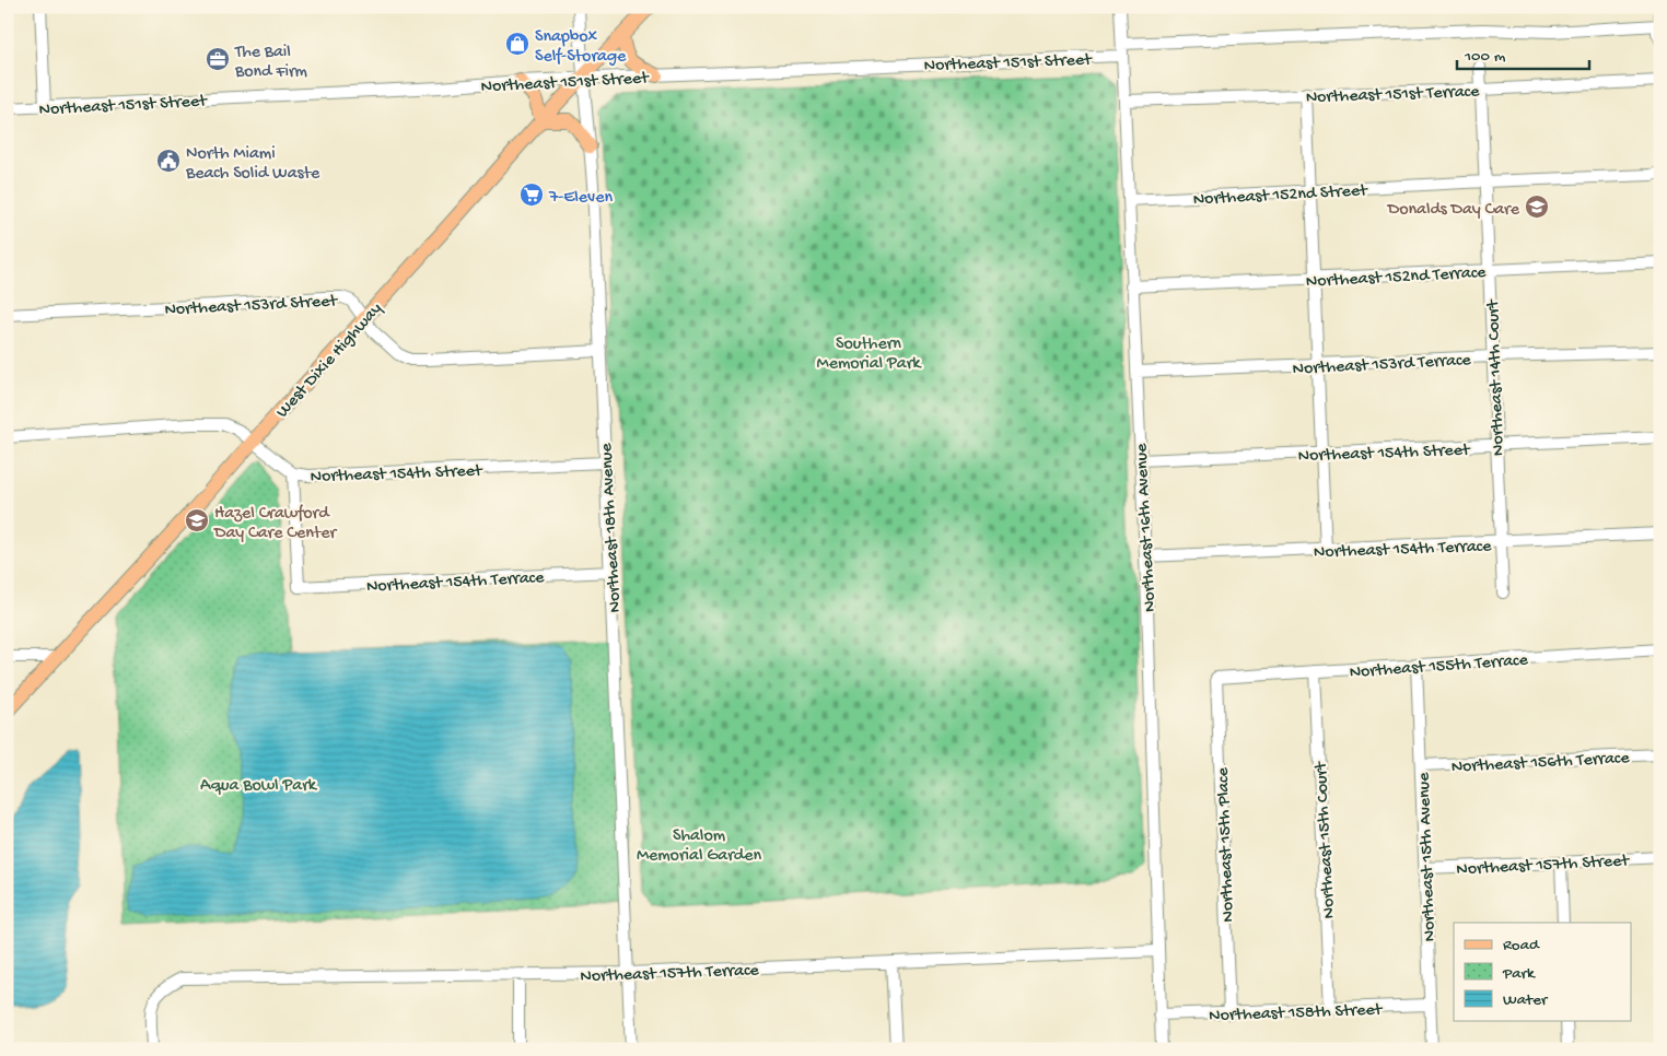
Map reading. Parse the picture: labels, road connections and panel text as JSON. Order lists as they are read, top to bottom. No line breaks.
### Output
{"streets":{"main road":["West Dixie Highway"],"street":["Northeast 151st Street","Northeast 151st Terrace","Northeast 152nd Street","Northeast 152nd Terrace","Northeast 153rd Street","Northeast 153rd Terrace","Northeast 14th Court","Northeast 154th Street","Northeast 18th Avenue","Northeast 16th Avenue","Northeast 154th Terrace","Northeast 155th Terrace","Northeast 156th Terrace","Northeast 15th Court","Northeast 15th Place","Northeast 15th Avenue","Northeast 157th Street","Northeast 157th Terrace","Northeast 158th Street"]},"crossings":[["Northeast 151st Street","West Dixie Highway"],["Northeast 151st Street","Northeast 18th Avenue"],["Northeast 151st Street","Northeast 16th Avenue"],["Northeast 151st Terrace","Northeast 14th Court"],["Northeast 151st Terrace","Northeast 16th Avenue"],["Northeast 152nd Street","Northeast 14th Court"],["Northeast 152nd Street","Northeast 16th Avenue"],["Northeast 152nd Terrace","Northeast 14th Court"],["Northeast 152nd Terrace","Northeast 16th Avenue"],["Northeast 153rd Street","West Dixie Highway"],["Northeast 153rd Street","Northeast 18th Avenue"],["West Dixie Highway","Northeast 154th Street"],["West Dixie Highway","Northeast 18th Avenue"],["Northeast 153rd Terrace","Northeast 14th Court"],["Northeast 153rd Terrace","Northeast 16th Avenue"],["Northeast 14th Court","Northeast 154th Street"],["Northeast 14th Court","Northeast 154th Terrace"],["Northeast 154th Street","Northeast 18th Avenue"],["Northeast 154th Street","Northeast 16th Avenue"],["Northeast 154th Street","Northeast 154th Terrace"],["Northeast 18th Avenue","Northeast 154th Terrace"],["Northeast 18th Avenue","Northeast 157th Terrace"],["Northeast 16th Avenue","Northeast 154th Terrace"],["Northeast 16th Avenue","Northeast 157th Terrace"],["Northeast 16th Avenue","Northeast 158th Street"],["Northeast 155th Terrace","Northeast 15th Court"],["Northeast 155th Terrace","Northeast 15th Place"],["Northeast 155th Terrace","Northeast 15th Avenue"],["Northeast 156th Terrace","Northeast 15th Avenue"],["Northeast 15th Court","Northeast 158th Street"],["Northeast 15th Place","Northeast 158th Street"],["Northeast 15th Avenue","Northeast 157th Street"],["Northeast 15th Avenue","Northeast 158th Street"]],"parks":["Southern Memorial Park","Aqua Bowl Park","Shalom Memorial Garden"],"places":{"shop":["Snapbox Self-Storage"],"office":["The Bail Bond Firm"],"public building":["North Miami Beach Solid Waste"],"supermarket":["7-Eleven"],"school or university":["Donalds Day Care","Hazel Crawford Day Care Center"]},"legend":["Road","Park","Water"],"scale_bar":"100 m"}
